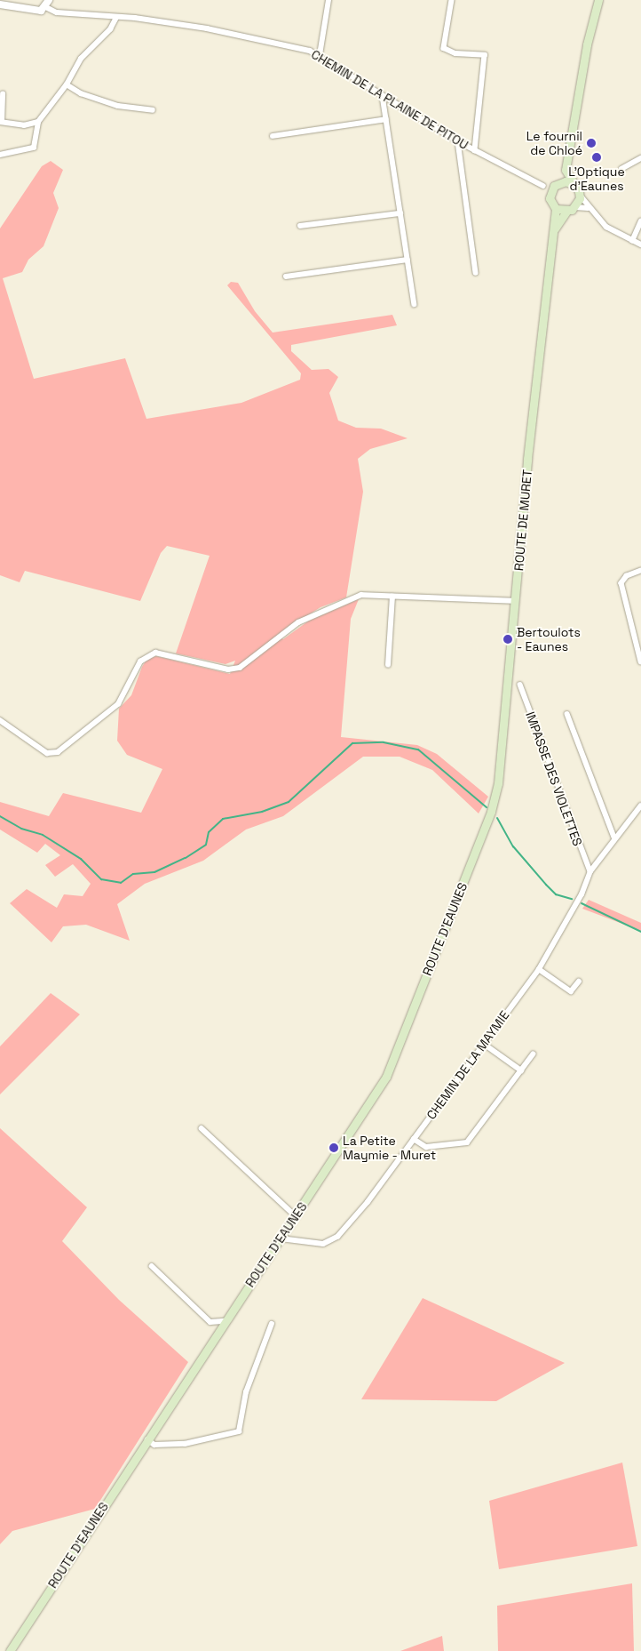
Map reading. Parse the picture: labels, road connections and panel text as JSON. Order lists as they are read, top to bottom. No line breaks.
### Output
{"streets":{"main road":["ROUTE DE MURET","ROUTE D'EAUNES"],"street":["CHEMIN DE LA PLAINE DE PITOU","IMPASSE DES VIOLETTES","CHEMIN DE LA MAYMIE"]},"crossings":[["ROUTE DE MURET","ROUTE D'EAUNES"],["IMPASSE DES VIOLETTES","CHEMIN DE LA MAYMIE"],["ROUTE D'EAUNES","CHEMIN DE LA MAYMIE"]],"places":["Le fournil de Chloé","L'Optique d'Eaunes","Bertoulots - Eaunes","La Petite Maymie - Muret"]}
